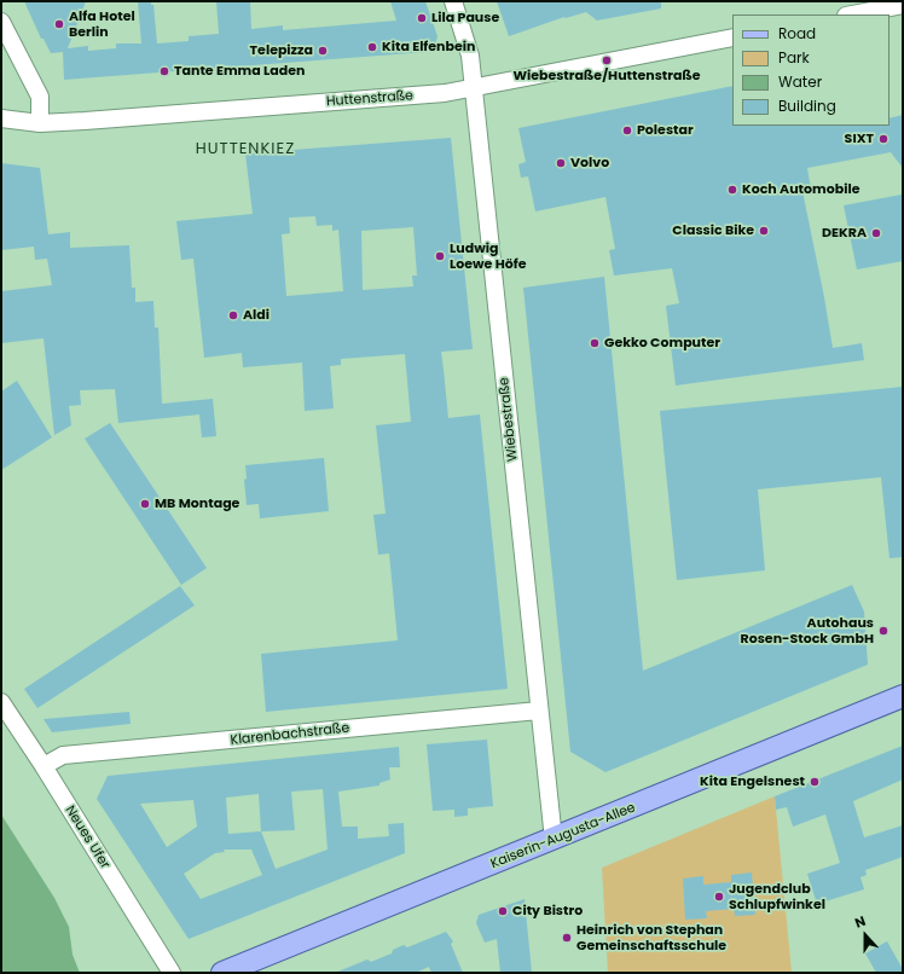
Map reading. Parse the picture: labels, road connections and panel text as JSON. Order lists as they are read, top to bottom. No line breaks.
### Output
{"streets":{"main road":["Kaiserin-Augusta-Allee"],"street":["Huttenstraße","Wiebestraße","Klarenbachstraße","Neues Ufer"]},"crossings":[["Huttenstraße","Wiebestraße"],["Wiebestraße","Klarenbachstraße"],["Wiebestraße","Kaiserin-Augusta-Allee"],["Klarenbachstraße","Neues Ufer"]],"districts":["HUTTENKIEZ"],"places":["Lila Pause","Alfa Hotel Berlin","Kita Elfenbein","Telepizza","Wiebestraße/Huttenstraße","Tante Emma Laden","Polestar","SIXT","Volvo","Koch Automobile","Classic Bike","DEKRA","Ludwig Loewe Höfe","Aldi","Gekko Computer","MB Montage","Autohaus Rosen-Stock GmbH","Kita Engelsnest","Jugendclub Schlupfwinkel","City Bistro","Heinrich von Stephan Gemeinschaftsschule"],"legend":["Road","Park","Water","Building"],"north":"top"}
